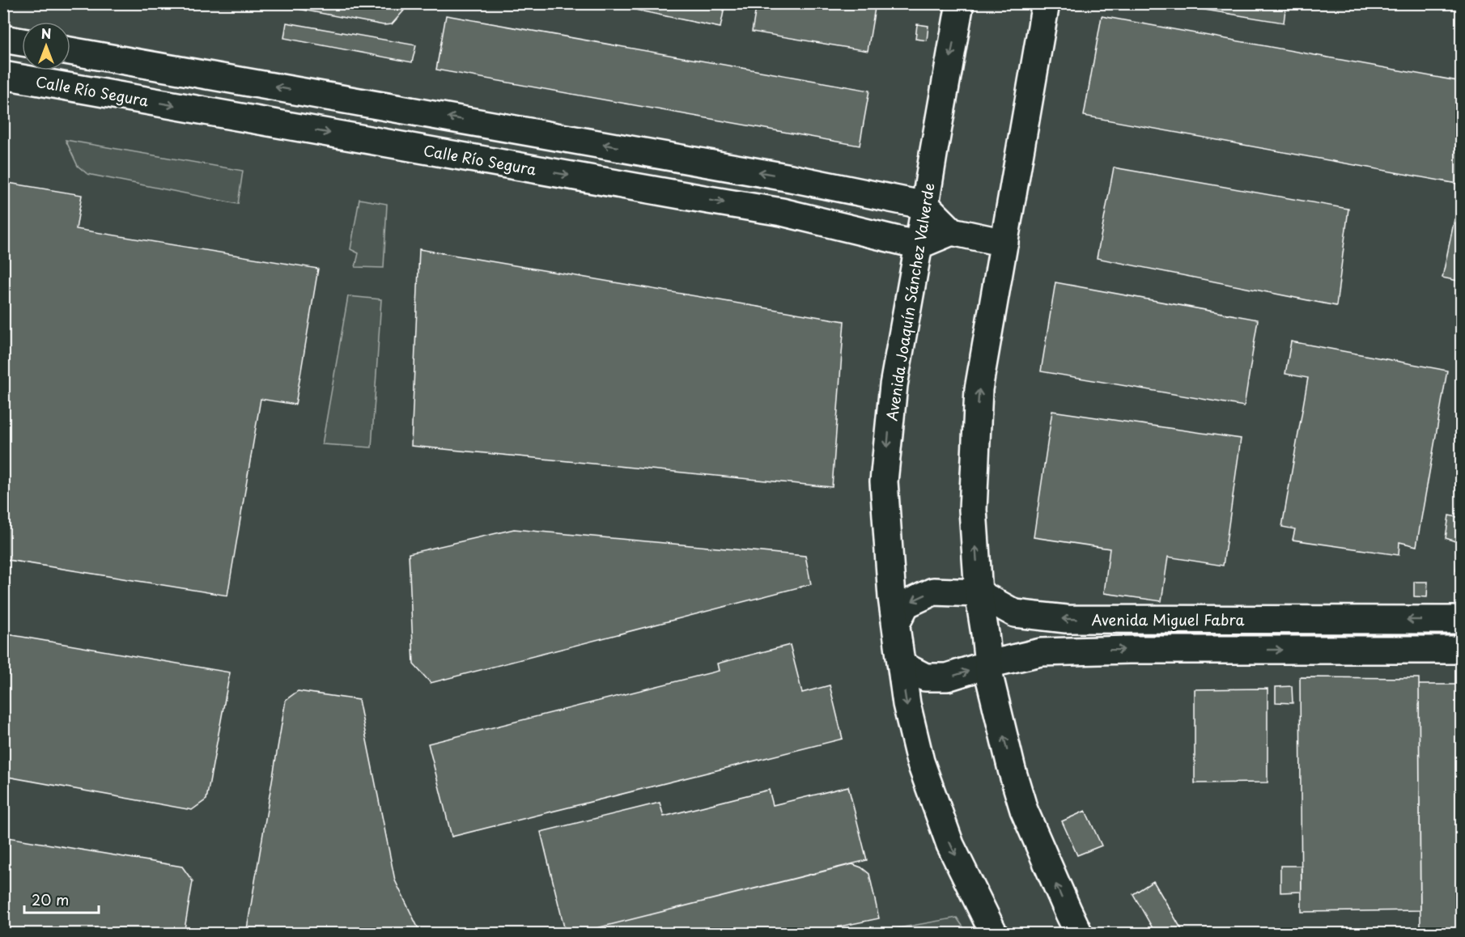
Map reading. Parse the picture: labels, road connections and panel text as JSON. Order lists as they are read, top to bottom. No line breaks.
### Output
{"streets":{"main road":["Calle Río Segura","Avenida Joaquín Sánchez Valverde","Avenida Miguel Fabra"]},"crossings":[["Calle Río Segura","Avenida Joaquín Sánchez Valverde"],["Avenida Joaquín Sánchez Valverde","Avenida Miguel Fabra"]],"scale_bar":"20 m","north":"top"}
